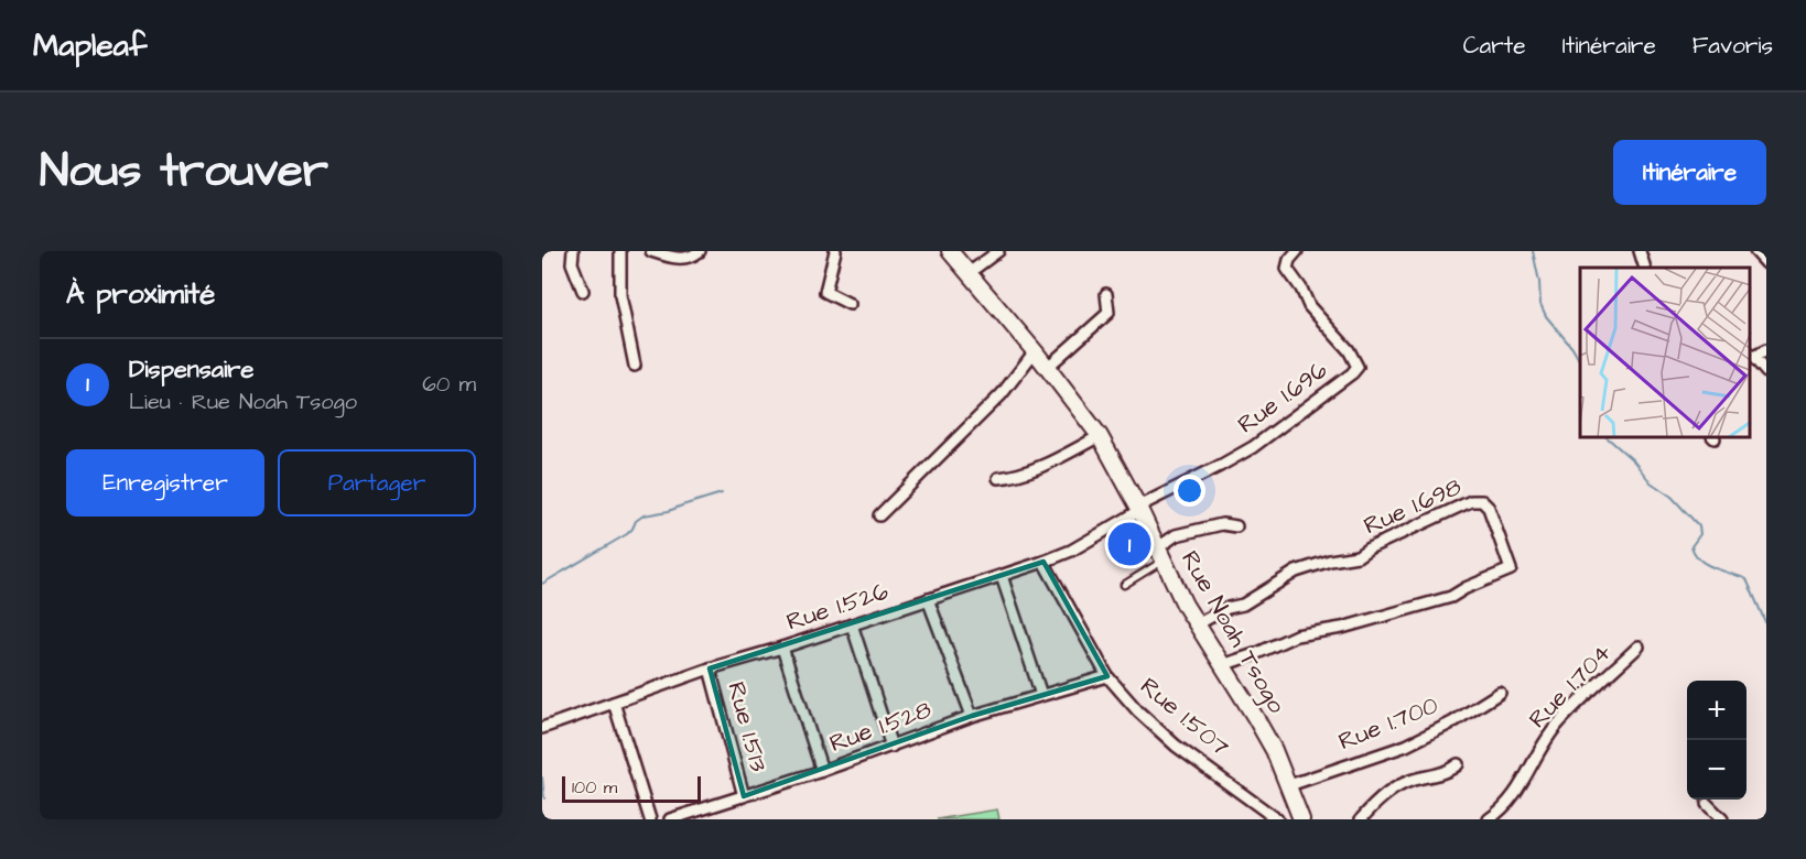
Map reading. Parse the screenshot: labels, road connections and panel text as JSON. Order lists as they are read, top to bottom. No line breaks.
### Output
{"streets":{"main road":["Rue Noah Tsogo"],"street":["Rue 1.696","Rue 1.698","Rue 1.526","Rue 1.704","Rue 1.507","Rue 1.700","Rue 1.513","Rue 1.528"]},"crossings":[["Rue 1.696","Rue 1.526"],["Rue 1.696","Rue Noah Tsogo"],["Rue 1.698","Rue Noah Tsogo"],["Rue 1.526","Rue Noah Tsogo"],["Rue 1.526","Rue 1.507"],["Rue 1.526","Rue 1.513"],["Rue Noah Tsogo","Rue 1.700"],["Rue 1.507","Rue 1.528"],["Rue 1.513","Rue 1.528"]],"scale_bar":"100 m","page":{"header":"Mapleaf","nav":["Carte","Itinéraire","Favoris"],"title":"Nous trouver","buttons":["Itinéraire",["Enregistrer","Partager"]],"heading":"À proximité","list":[{"mark":"1","name":"Dispensaire","note":"Lieu · Rue Noah Tsogo","value":"60 m"}],"pins":"1","map_buttons":["+","−"],"scale":"100 m"}}
